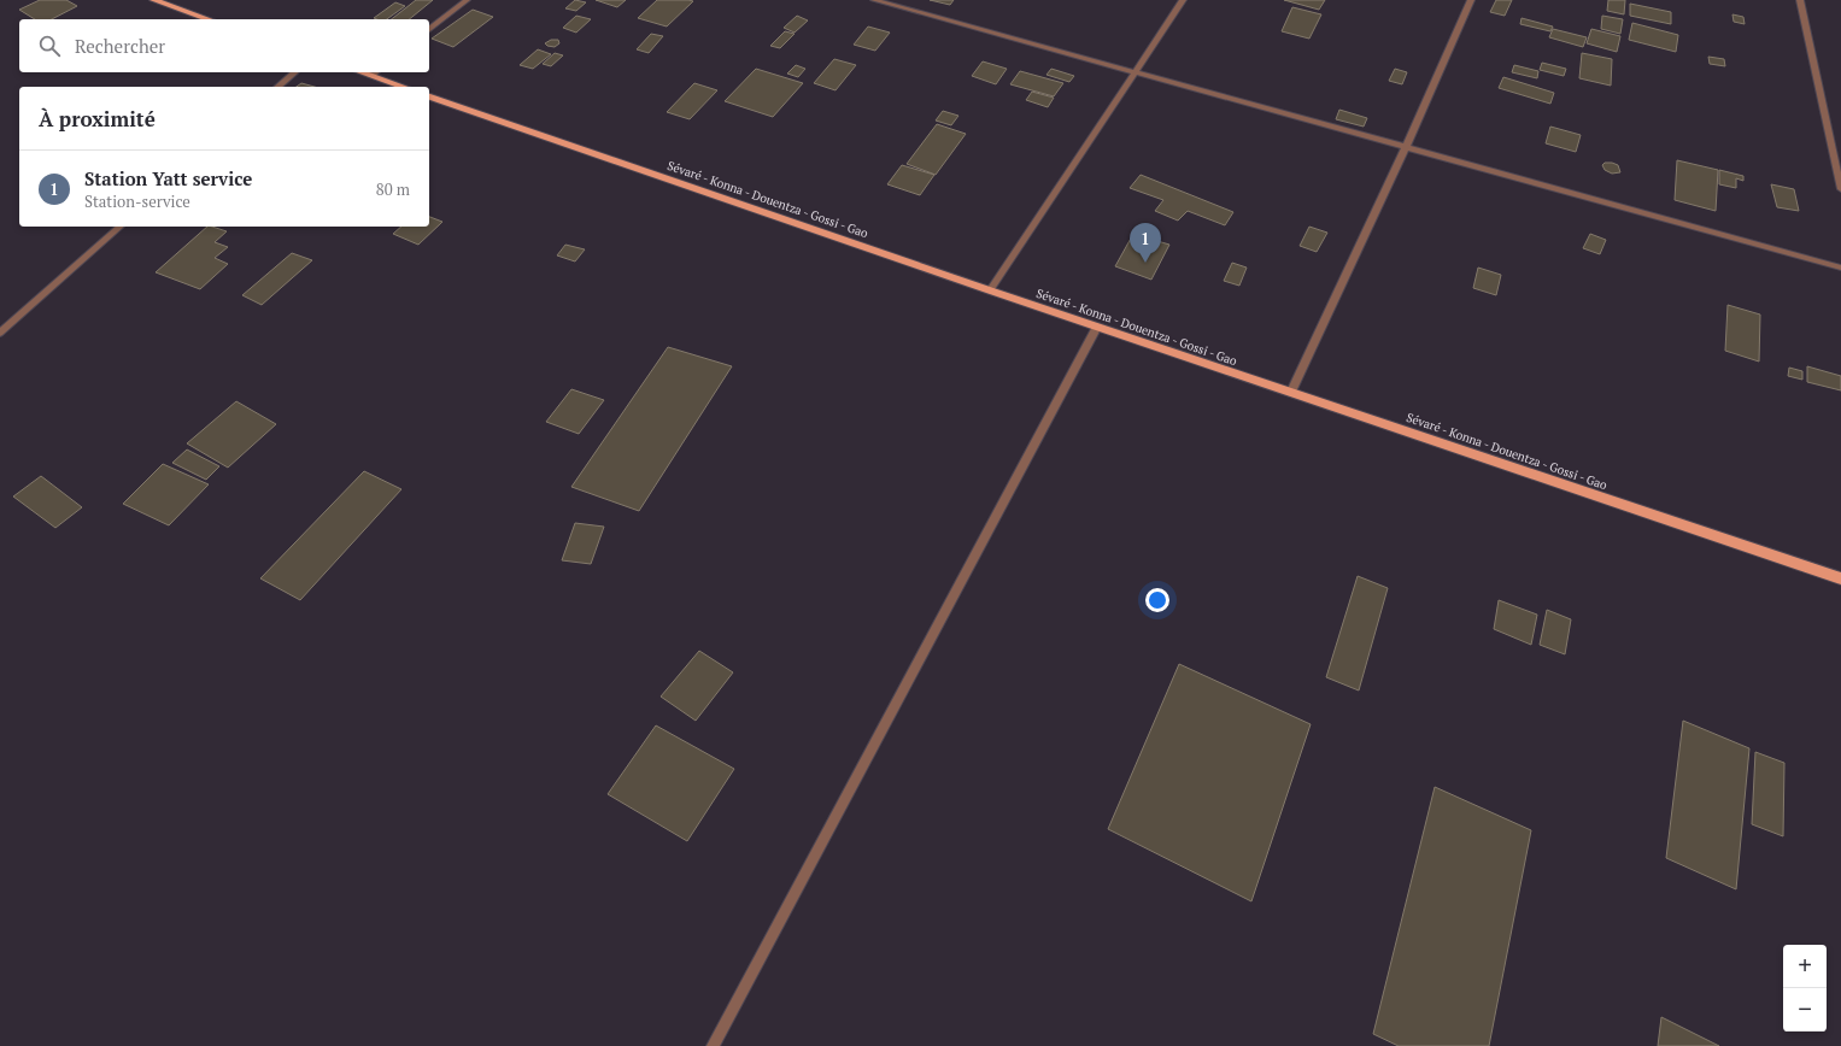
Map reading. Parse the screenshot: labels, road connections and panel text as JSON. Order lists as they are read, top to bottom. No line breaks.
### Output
{"streets":{"main road":["Sévaré - Konna - Douentza - Gossi - Gao"]},"page":{"search":"Rechercher","heading":"À proximité","list":[{"mark":"1","name":"Station Yatt service","note":"Station-service","value":"80 m"}],"pins":"1","map_buttons":["+","−"]}}
